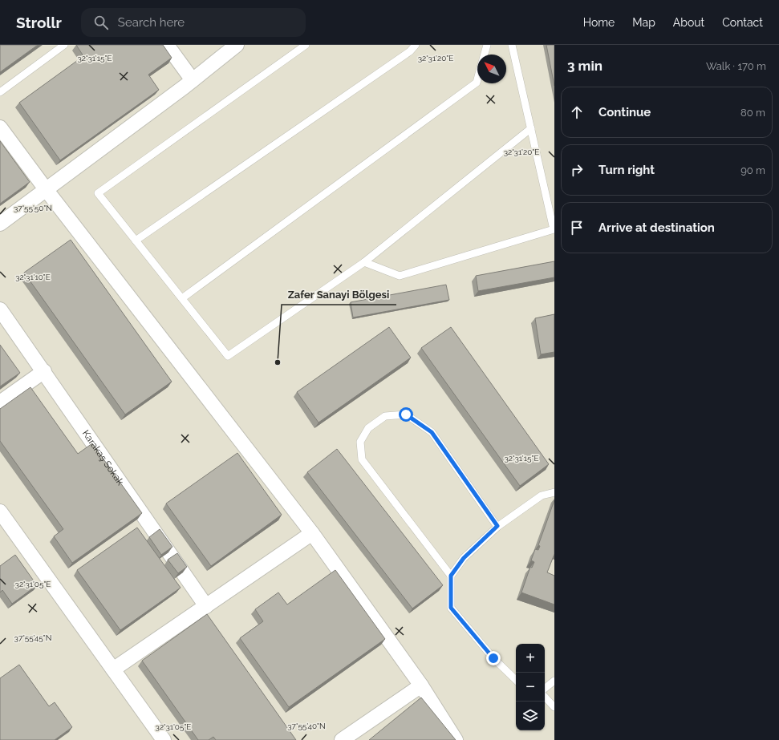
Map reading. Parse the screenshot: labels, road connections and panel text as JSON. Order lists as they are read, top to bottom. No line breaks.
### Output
{"streets":{"street":["Karakaş Sokak"]},"places":["Zafer Sanayi Bölgesi"],"north":"top left","page":{"header":"Strollr","search":"Search here","nav":["Home","Map","About","Contact"],"heading":["3 min","Walk · 170 m"],"list":[["Continue","80 m"],["Turn right","90 m"],"Arrive at destination"],"map_buttons":["+","−"]},"coordinates":["32°31'15\"E","32°31'20\"E","37°55'50\"N","32°31'10\"E","32°31'05\"E","37°55'45\"N","37°55'40\"N"]}
